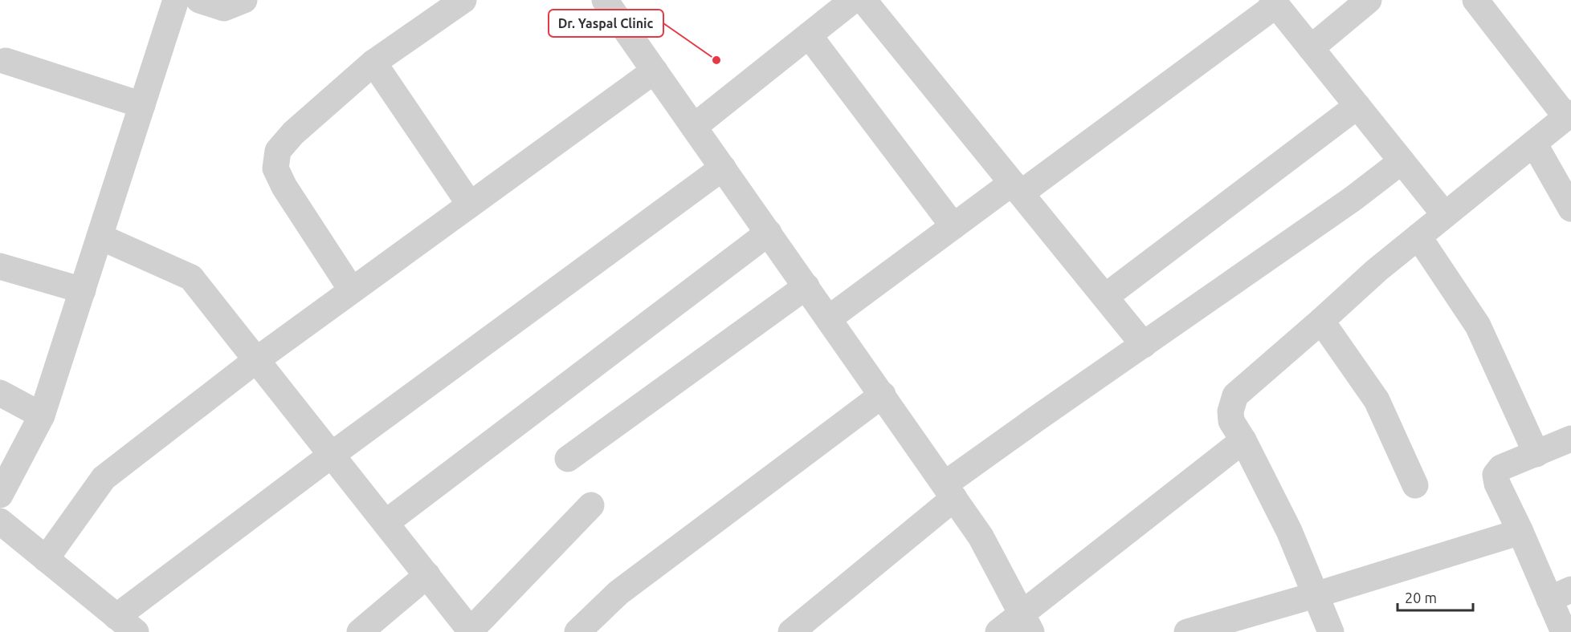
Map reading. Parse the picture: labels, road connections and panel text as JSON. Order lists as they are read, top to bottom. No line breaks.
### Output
{"places":["Dr. Yaspal Clinic"],"scale_bar":"20 m"}
